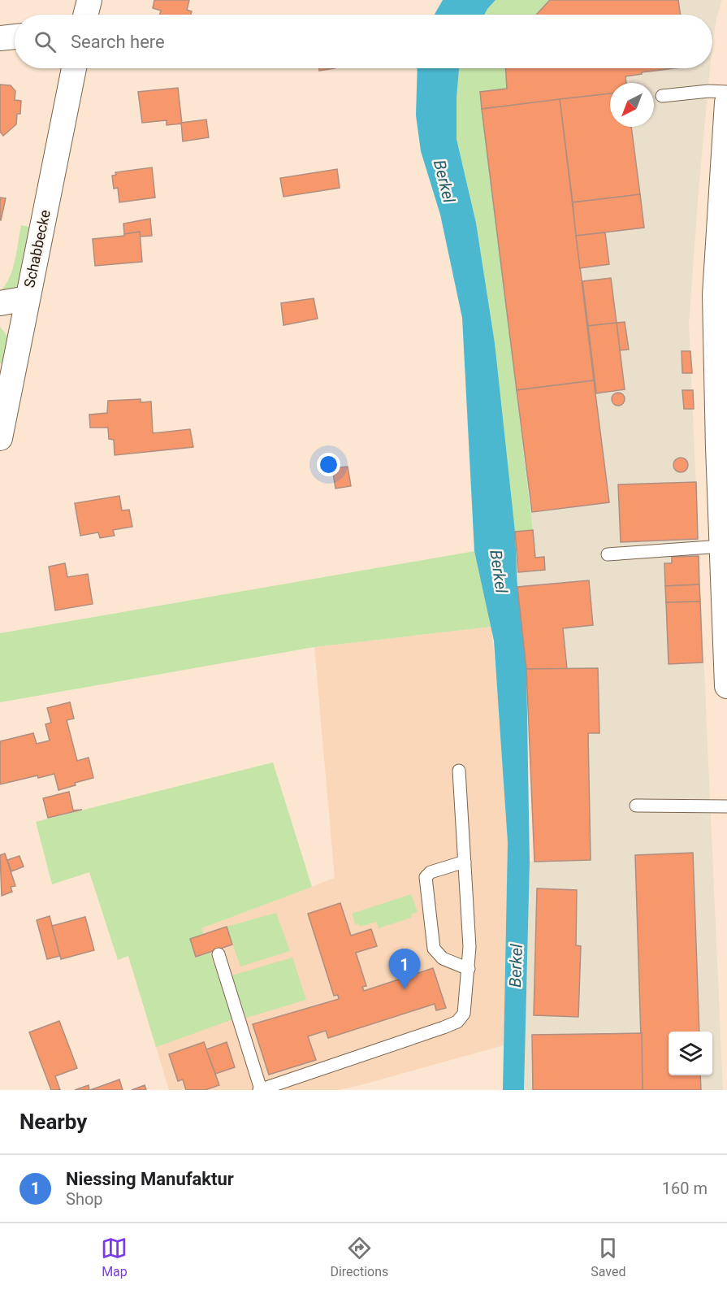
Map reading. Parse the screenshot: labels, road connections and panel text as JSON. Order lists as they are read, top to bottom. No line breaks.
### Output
{"streets":{"street":["Schabbecke"]},"water":["Berkel"],"north":"bottom left","page":{"search":"Search here","pins":"1","heading":"Nearby","list":[{"mark":"1","name":"Niessing Manufaktur","note":"Shop","value":"160 m"}],"nav":["Map","Directions","Saved"]}}
